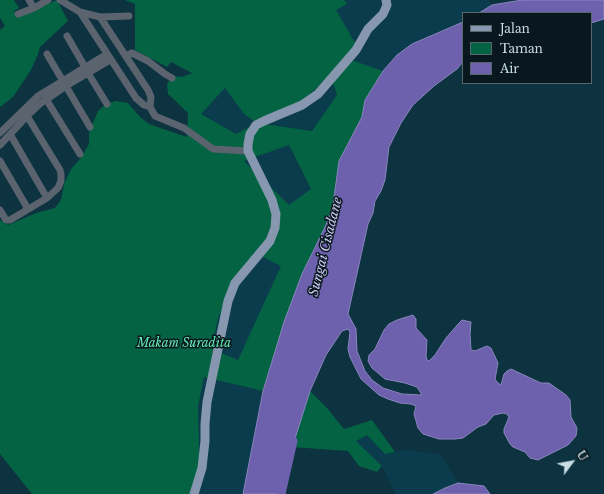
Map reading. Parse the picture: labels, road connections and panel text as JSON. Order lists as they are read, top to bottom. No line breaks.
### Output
{"water":["Sungai Cisadane"],"parks":["Makam Suradita"],"legend":["Jalan","Taman","Air"],"north":"top right"}
